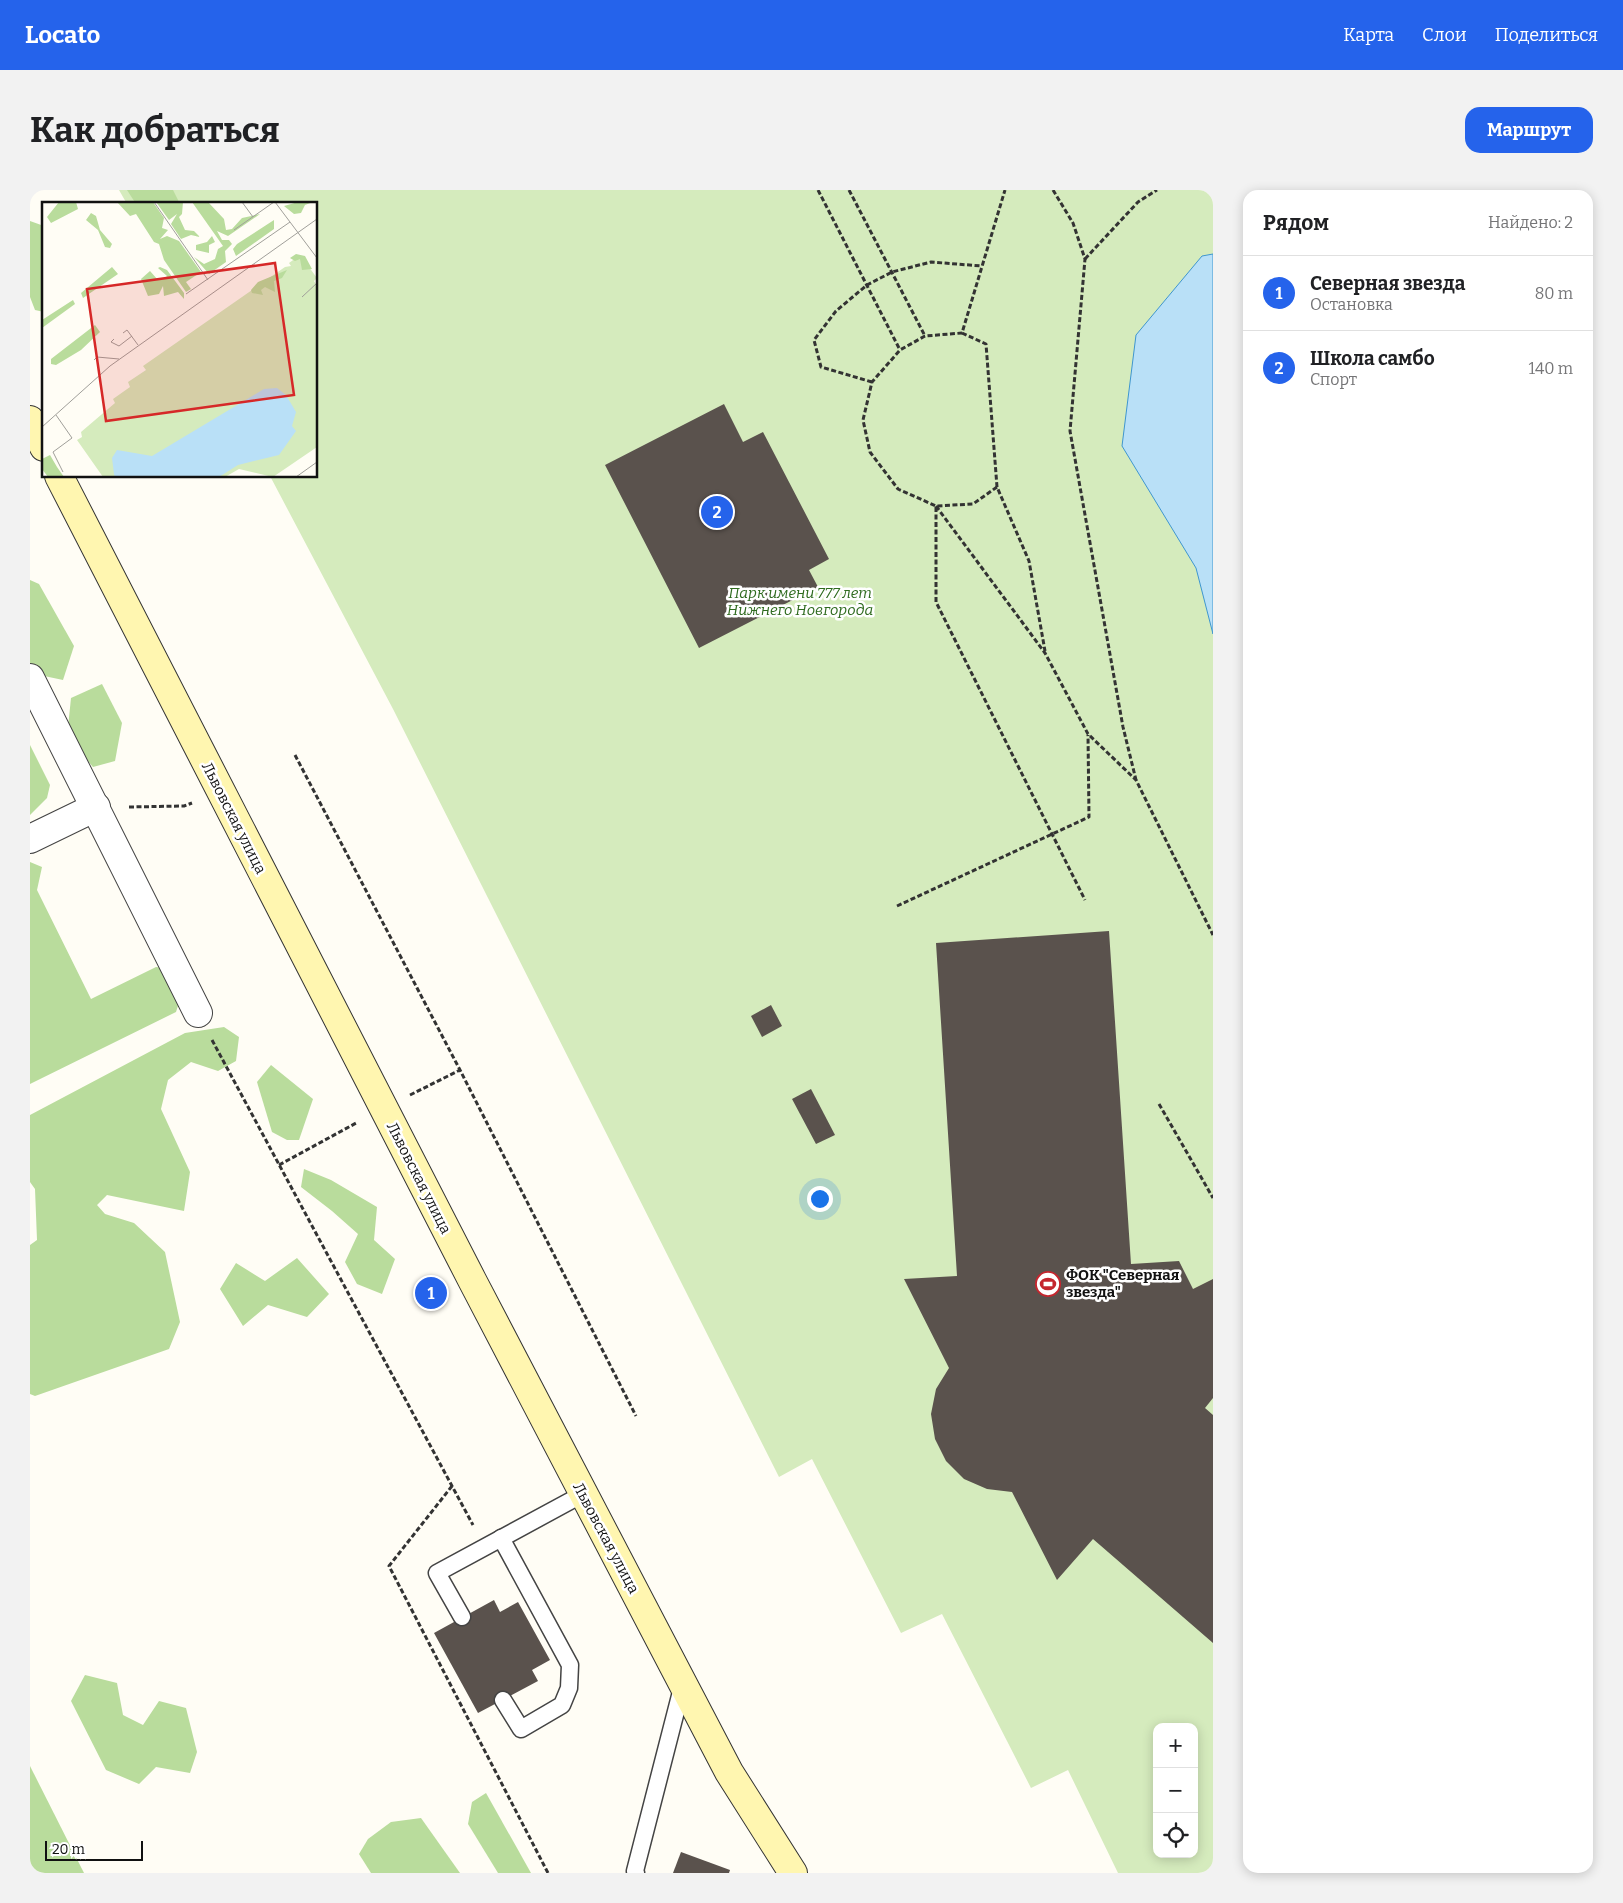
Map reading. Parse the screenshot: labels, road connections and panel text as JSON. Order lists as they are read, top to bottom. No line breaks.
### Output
{"streets":{"main road":["Львовская улица"]},"parks":["Парк имени 777 лет Нижнего Новгорода"],"places":{"sports":["ФОК \"Северная звезда\""]},"scale_bar":"20 m","page":{"header":"Locato","nav":["Карта","Слои","Поделиться"],"buttons":"Маршрут","title":"Как добраться","heading":["Рядом","Найдено: 2"],"list":[{"mark":"1","name":"Северная звезда","note":"Остановка","value":"80 m"},{"mark":"2","name":"Школа самбо","note":"Спорт","value":"140 m"}],"pins":["2","1"],"map_buttons":["+","−"],"scale":"20 m"}}
